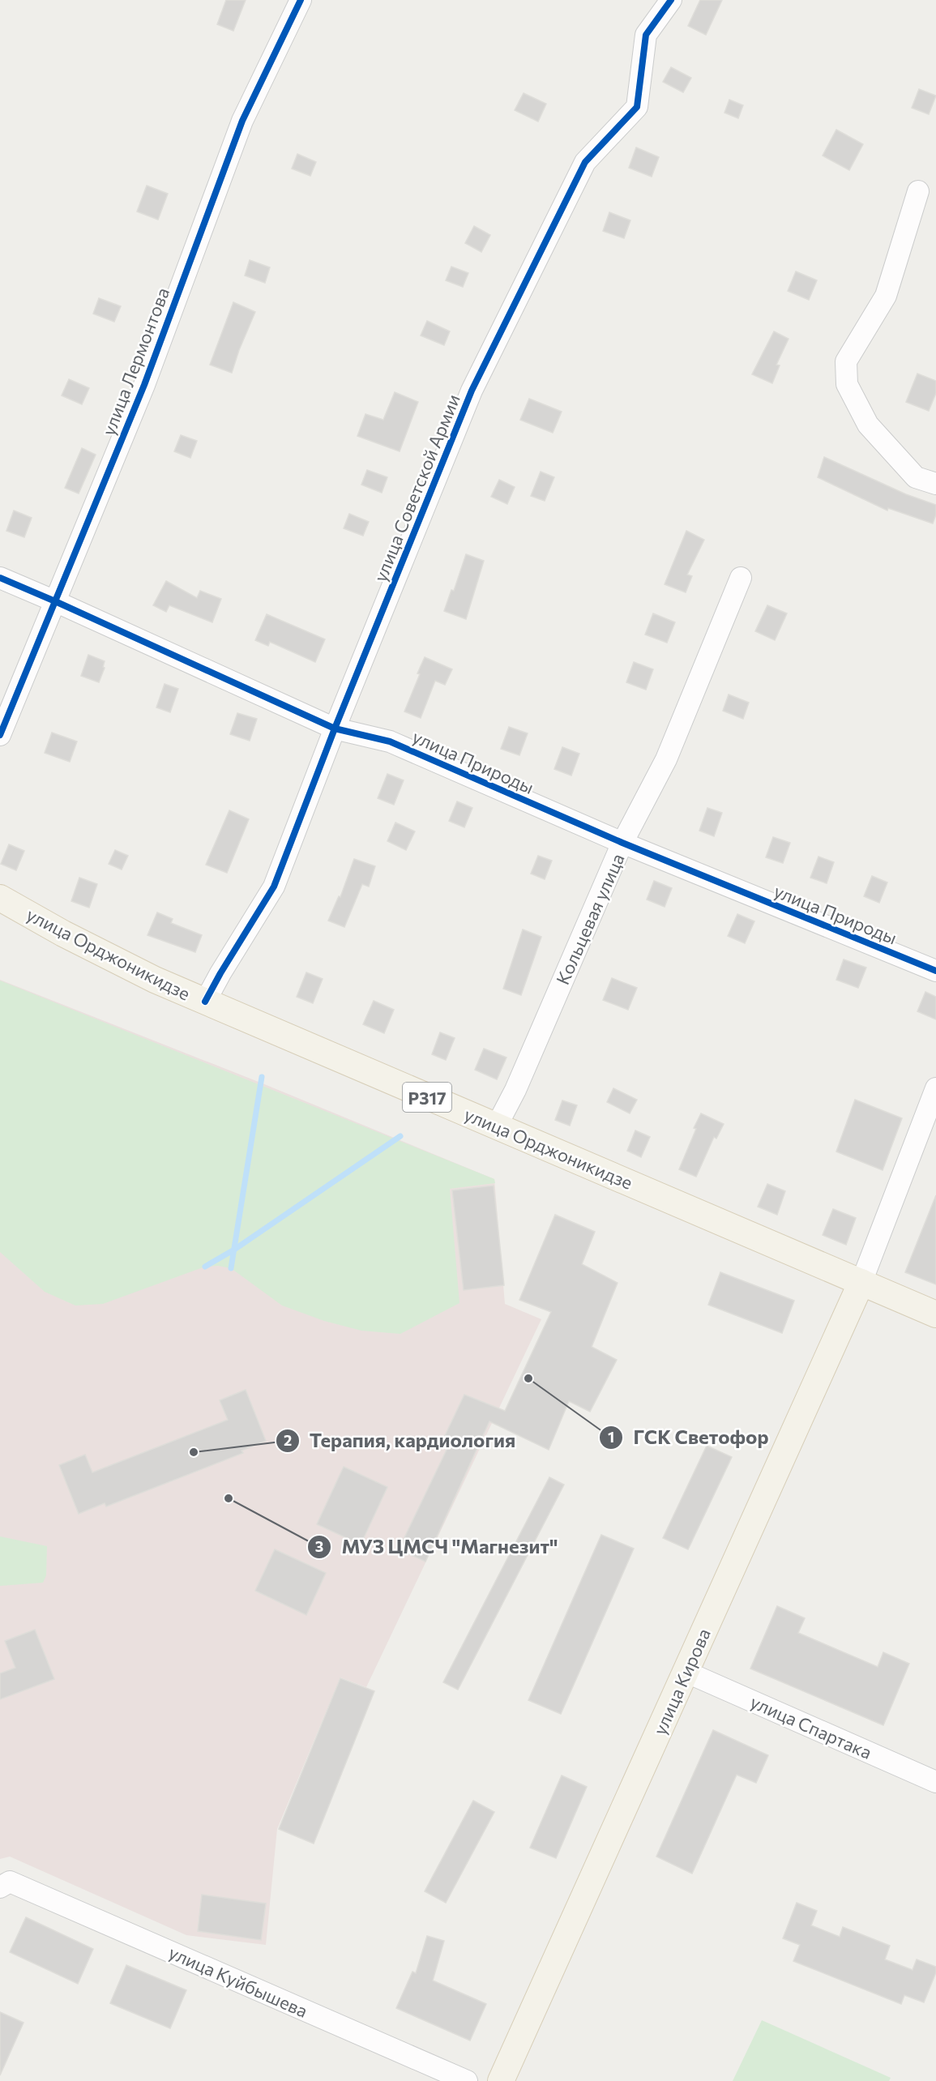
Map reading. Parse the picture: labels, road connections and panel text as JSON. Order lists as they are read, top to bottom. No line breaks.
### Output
{"streets":{"main road":["улица Орджоникидзе","Р317","улица Кирова"],"street":["улица Лермонтова","улица Советской Армии","улица Природы","Кольцевая улица","улица Спартака","улица Куйбышева"]},"crossings":[["улица Лермонтова","улица Природы"],["улица Советской Армии","улица Природы"],["улица Советской Армии","улица Орджоникидзе"],["улица Природы","Кольцевая улица"],["Кольцевая улица","улица Орджоникидзе"],["улица Орджоникидзе","улица Кирова"],["улица Кирова","улица Спартака"]],"places":["ГСК Светофор","Терапия, кардиология","МУЗ ЦМСЧ \"Магнезит\""]}
